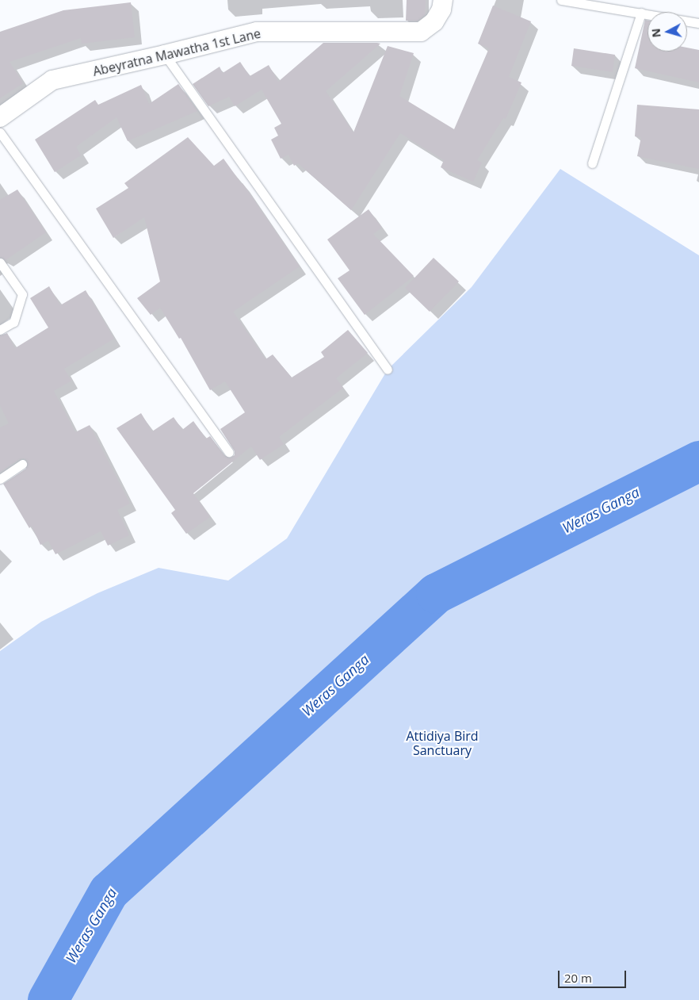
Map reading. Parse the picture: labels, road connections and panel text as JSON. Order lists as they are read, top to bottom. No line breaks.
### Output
{"streets":{"street":["Abeyratna Mawatha 1st Lane"]},"water":["Weras Ganga"],"parks":["Attidiya Bird Sanctuary"],"scale_bar":"20 m","north":"left"}
